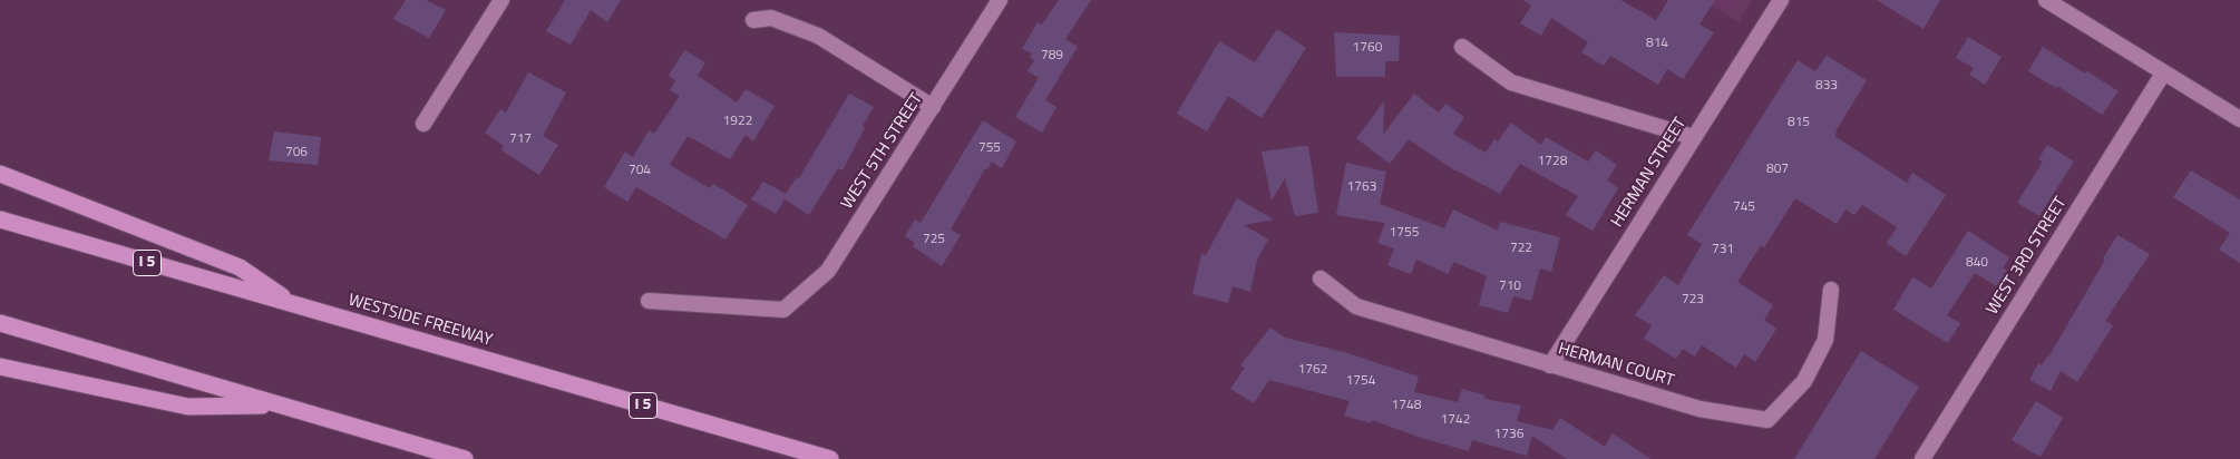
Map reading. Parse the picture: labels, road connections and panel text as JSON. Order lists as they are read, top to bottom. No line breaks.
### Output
{"streets":{"highway":["I 5","WESTSIDE FREEWAY"],"street":["WEST 5TH STREET","HERMAN STREET","WEST 3RD STREET","HERMAN COURT"]},"crossings":[["HERMAN STREET","HERMAN COURT"]],"house_numbers":["814","1760","789","833","1922","815","717","755","706","1728","807","704","1763","745","1755","725","722","731","840","710","723","1762","1754","1748","1742","1736"]}
